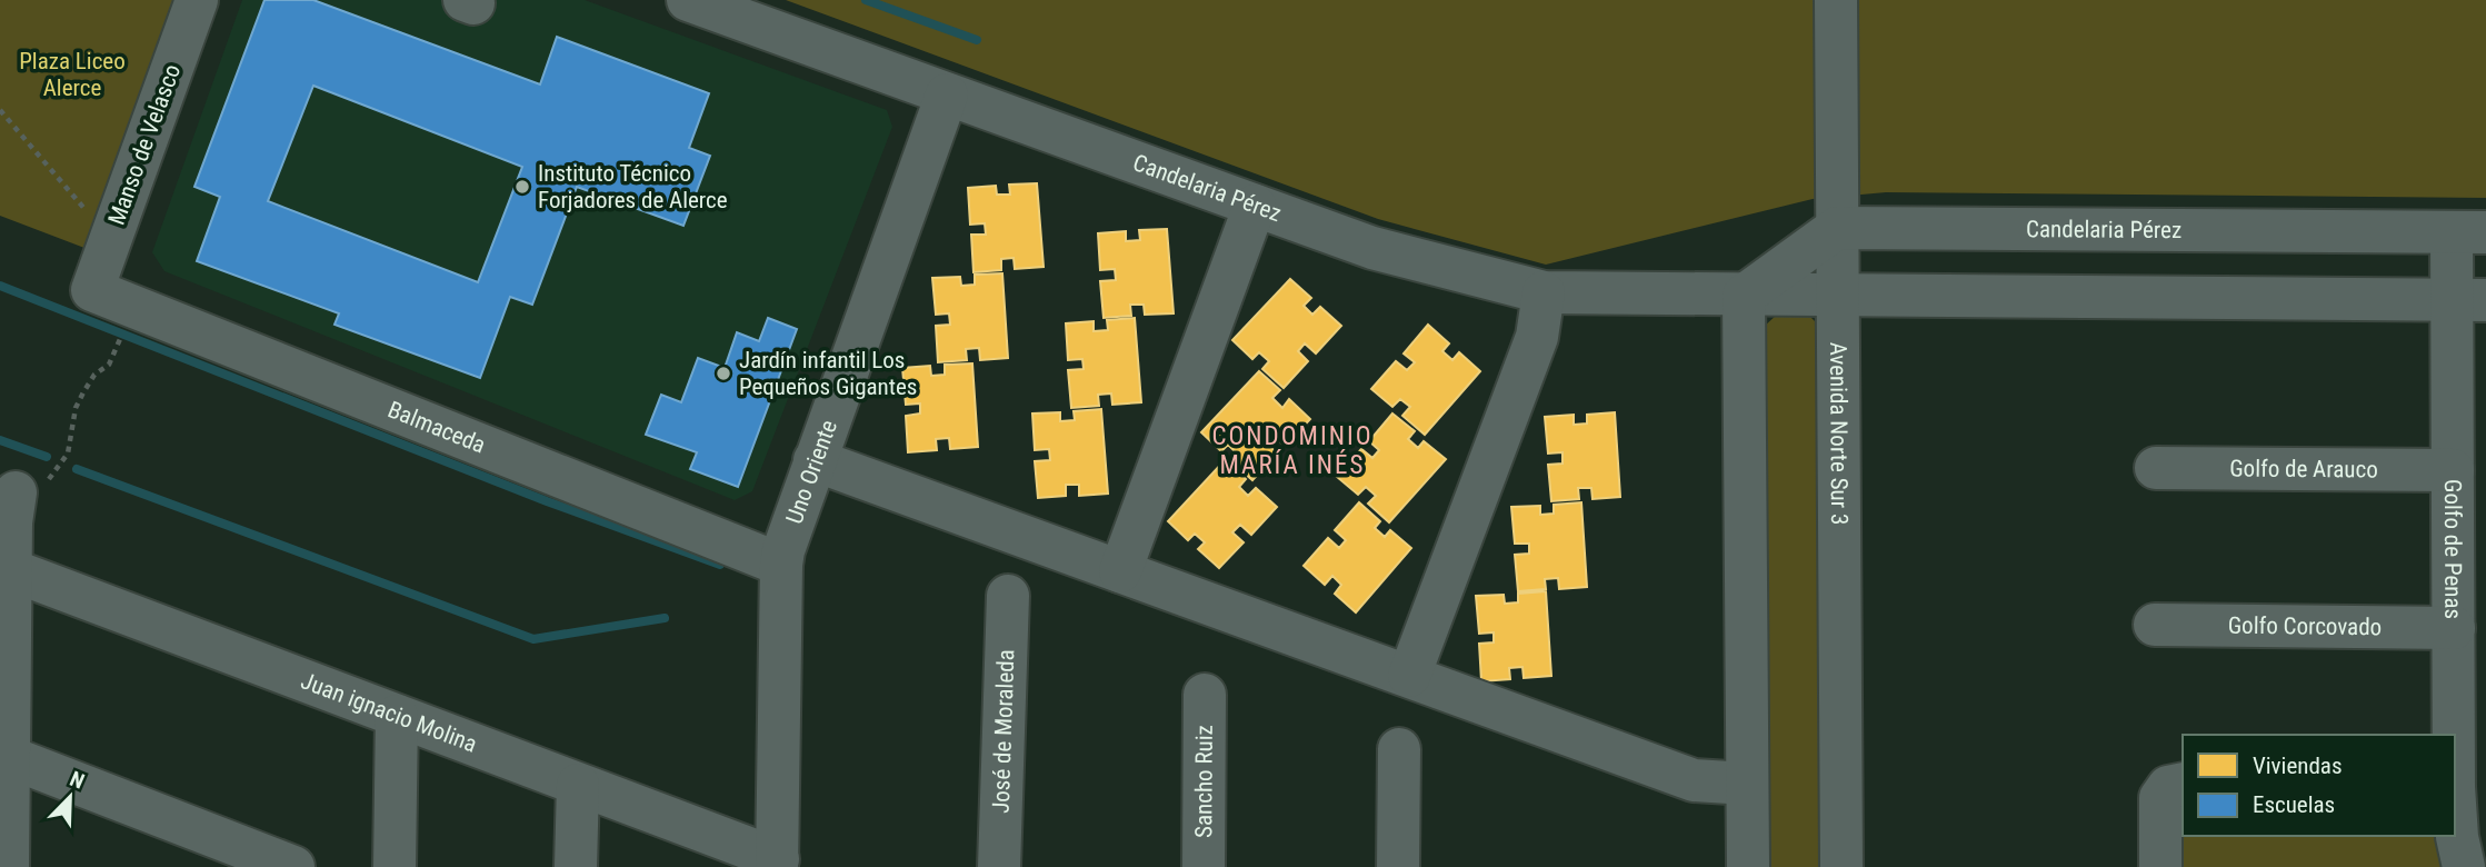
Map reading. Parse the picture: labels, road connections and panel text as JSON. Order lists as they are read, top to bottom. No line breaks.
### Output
{"streets":{"street":["Manso de Velasco","Candelaria Pérez","Balmaceda","Avenida Norte Sur 3","Golfo de Arauco","Uno Oriente","Golfo de Penas","Golfo Corcovado","Juan ignacio Molina","José de Moraleda","Sancho Ruiz"]},"crossings":[["Manso de Velasco","Balmaceda"],["Candelaria Pérez","Avenida Norte Sur 3"],["Candelaria Pérez","Uno Oriente"],["Candelaria Pérez","Golfo de Penas"],["Balmaceda","Uno Oriente"],["Golfo de Arauco","Golfo de Penas"],["Uno Oriente","Juan ignacio Molina"],["Golfo de Penas","Golfo Corcovado"]],"districts":["CONDOMINIO MARÍA INÉS"],"parks":["Plaza Liceo Alerce"],"places":["Instituto Técnico Forjadores de Alerce","Jardín infantil Los Pequeños Gigantes"],"legend":["Viviendas","Escuelas"],"north":"top right"}
